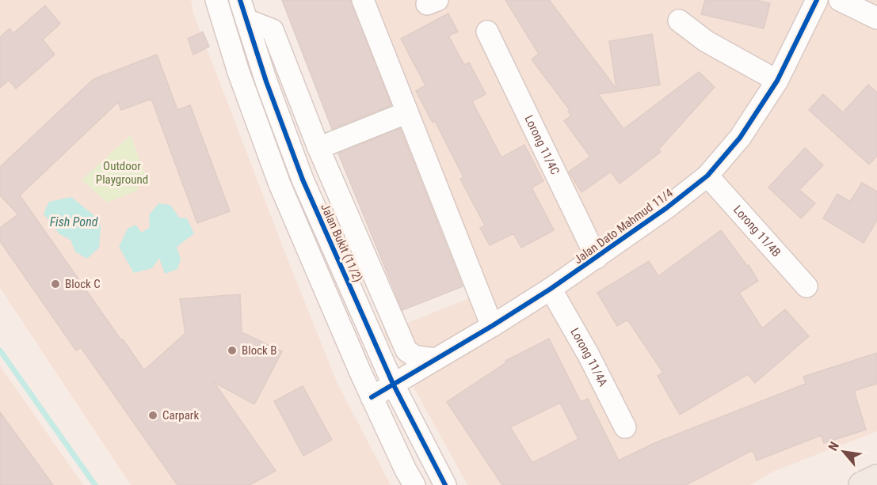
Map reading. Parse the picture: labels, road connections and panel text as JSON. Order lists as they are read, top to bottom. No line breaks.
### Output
{"streets":{"street":["Lorong 11/4C","Jalan Dato Mahmud 11/4","Lorong 11/4B","Jalan Bukit (11/2)","Lorong 11/4A"]},"crossings":[["Lorong 11/4C","Jalan Dato Mahmud 11/4"],["Jalan Dato Mahmud 11/4","Lorong 11/4B"],["Jalan Dato Mahmud 11/4","Jalan Bukit (11/2)"],["Jalan Dato Mahmud 11/4","Lorong 11/4A"]],"water":["Fish Pond"],"parks":["Outdoor Playground"],"places":["Block C","Block B","Carpark"],"north":"top left"}
